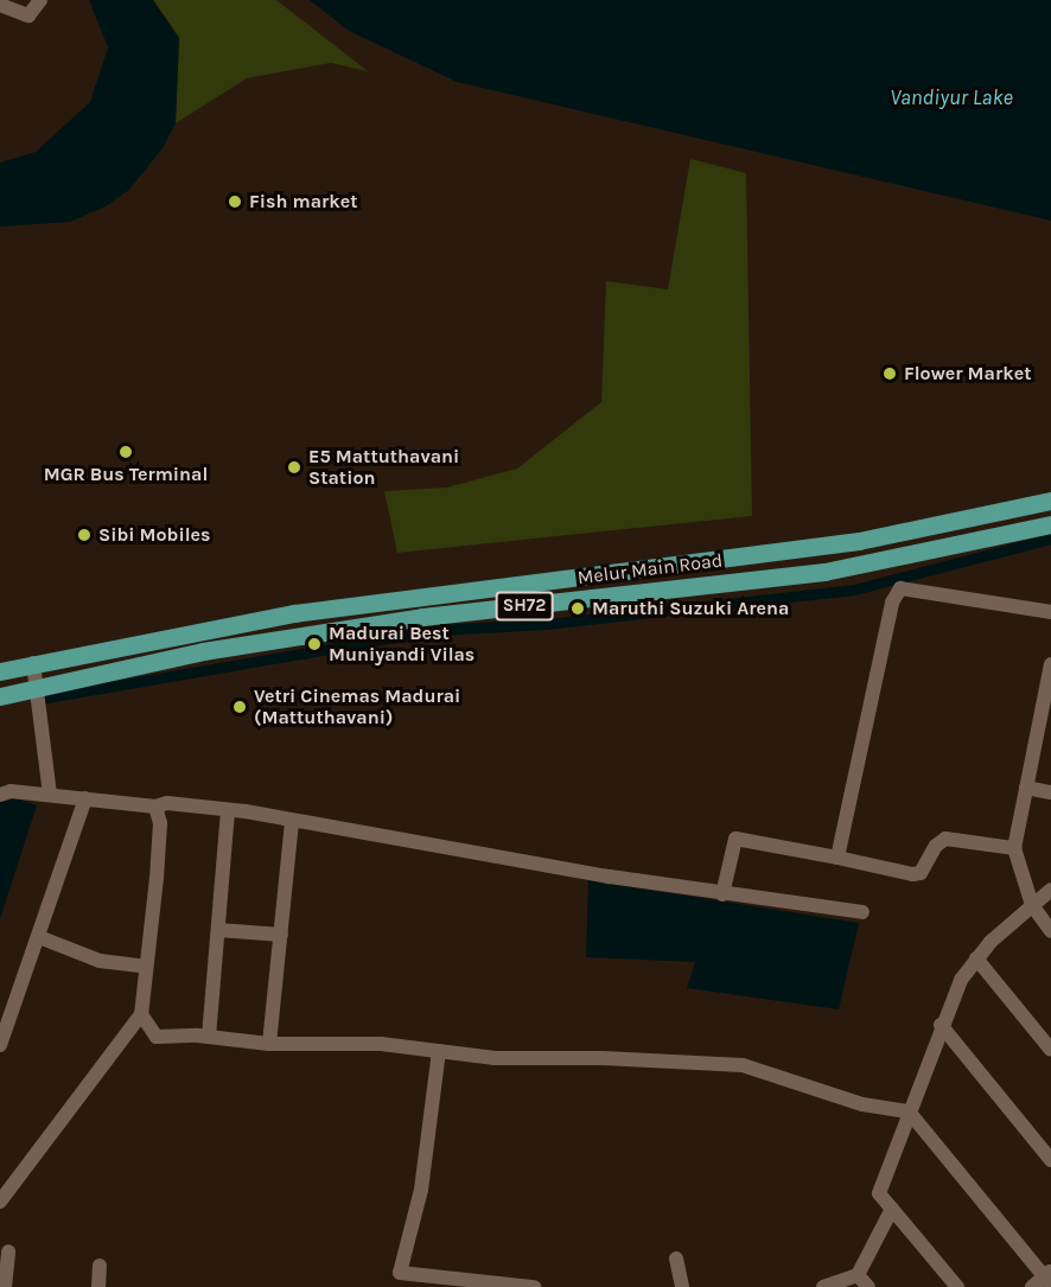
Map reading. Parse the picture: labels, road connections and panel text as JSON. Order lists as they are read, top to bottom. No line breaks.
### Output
{"streets":{"main road":["Melur Main Road","SH72"]},"water":["Vandiyur Lake"],"places":["Fish market","Flower Market","MGR Bus Terminal","E5 Mattuthavani Station","Sibi Mobiles","Maruthi Suzuki Arena","Madurai Best Muniyandi Vilas","Vetri Cinemas Madurai (Mattuthavani)"]}
